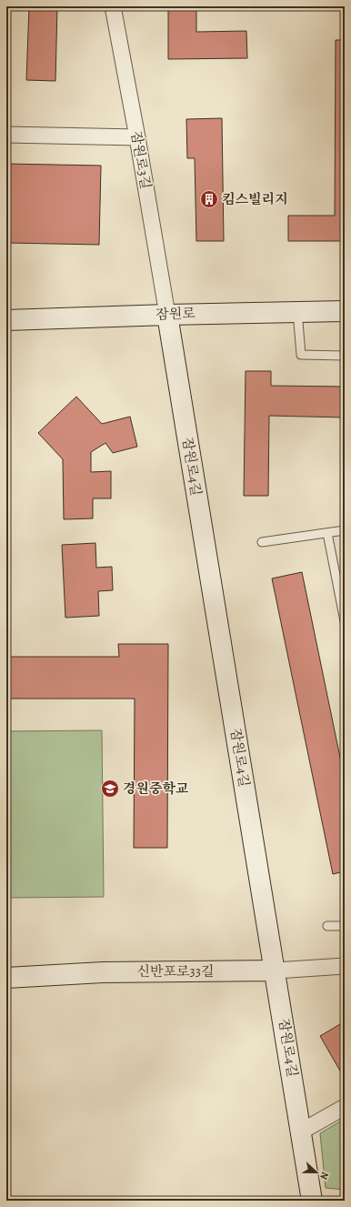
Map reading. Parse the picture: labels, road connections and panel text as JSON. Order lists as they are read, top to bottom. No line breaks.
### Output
{"streets":{"street":["잠원로3길","잠원로","잠원로4길","신반포로33길"]},"crossings":[["잠원로3길","잠원로"],["잠원로3길","잠원로4길"],["잠원로","잠원로4길"],["잠원로4길","신반포로33길"]],"places":{"building":["킴스빌리지"],"school or university":["경원중학교"]},"north":"right"}
